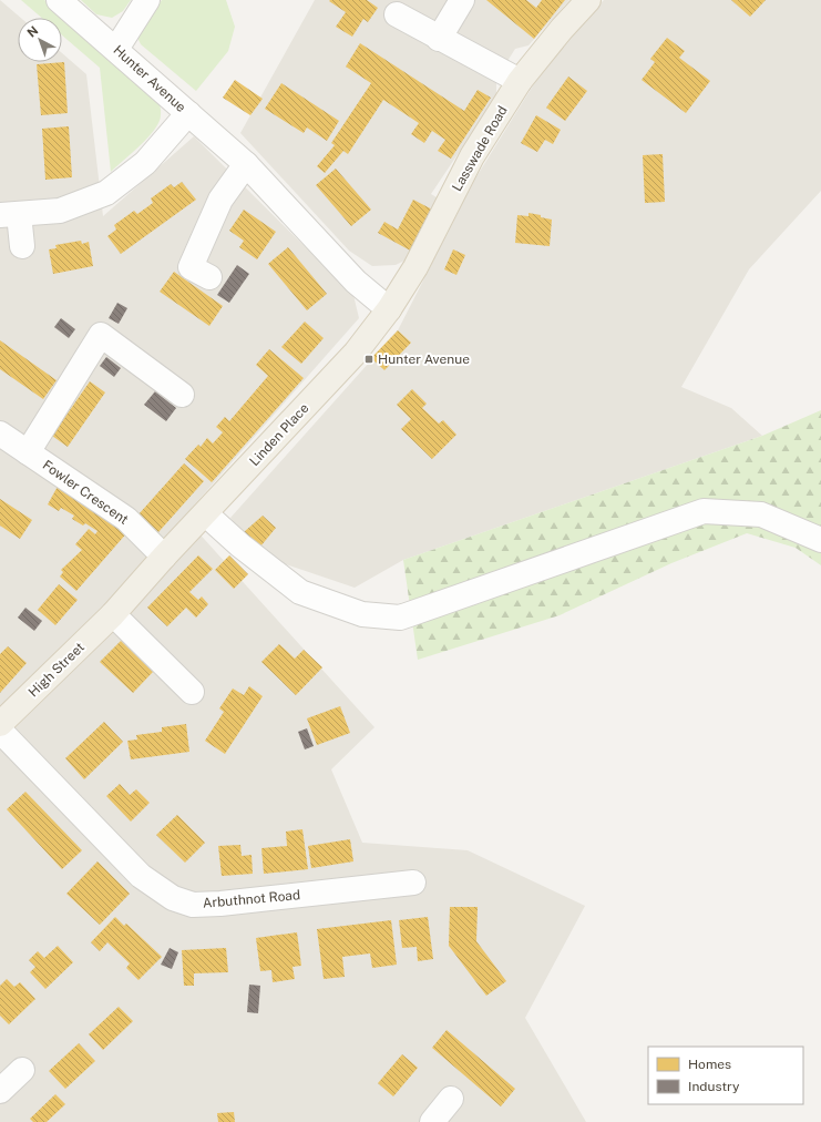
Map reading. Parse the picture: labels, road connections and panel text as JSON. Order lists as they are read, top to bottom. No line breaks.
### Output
{"streets":{"main road":["Lasswade Road","Linden Place","High Street"],"street":["Hunter Avenue","Fowler Crescent","Arbuthnot Road"]},"crossings":[["Hunter Avenue","Lasswade Road"],["Hunter Avenue","Linden Place"],["Lasswade Road","Linden Place"],["Linden Place","Fowler Crescent"],["Linden Place","High Street"],["Fowler Crescent","High Street"]],"places":{"transit":["Hunter Avenue"]},"legend":["Homes","Industry"],"north":"top left"}
